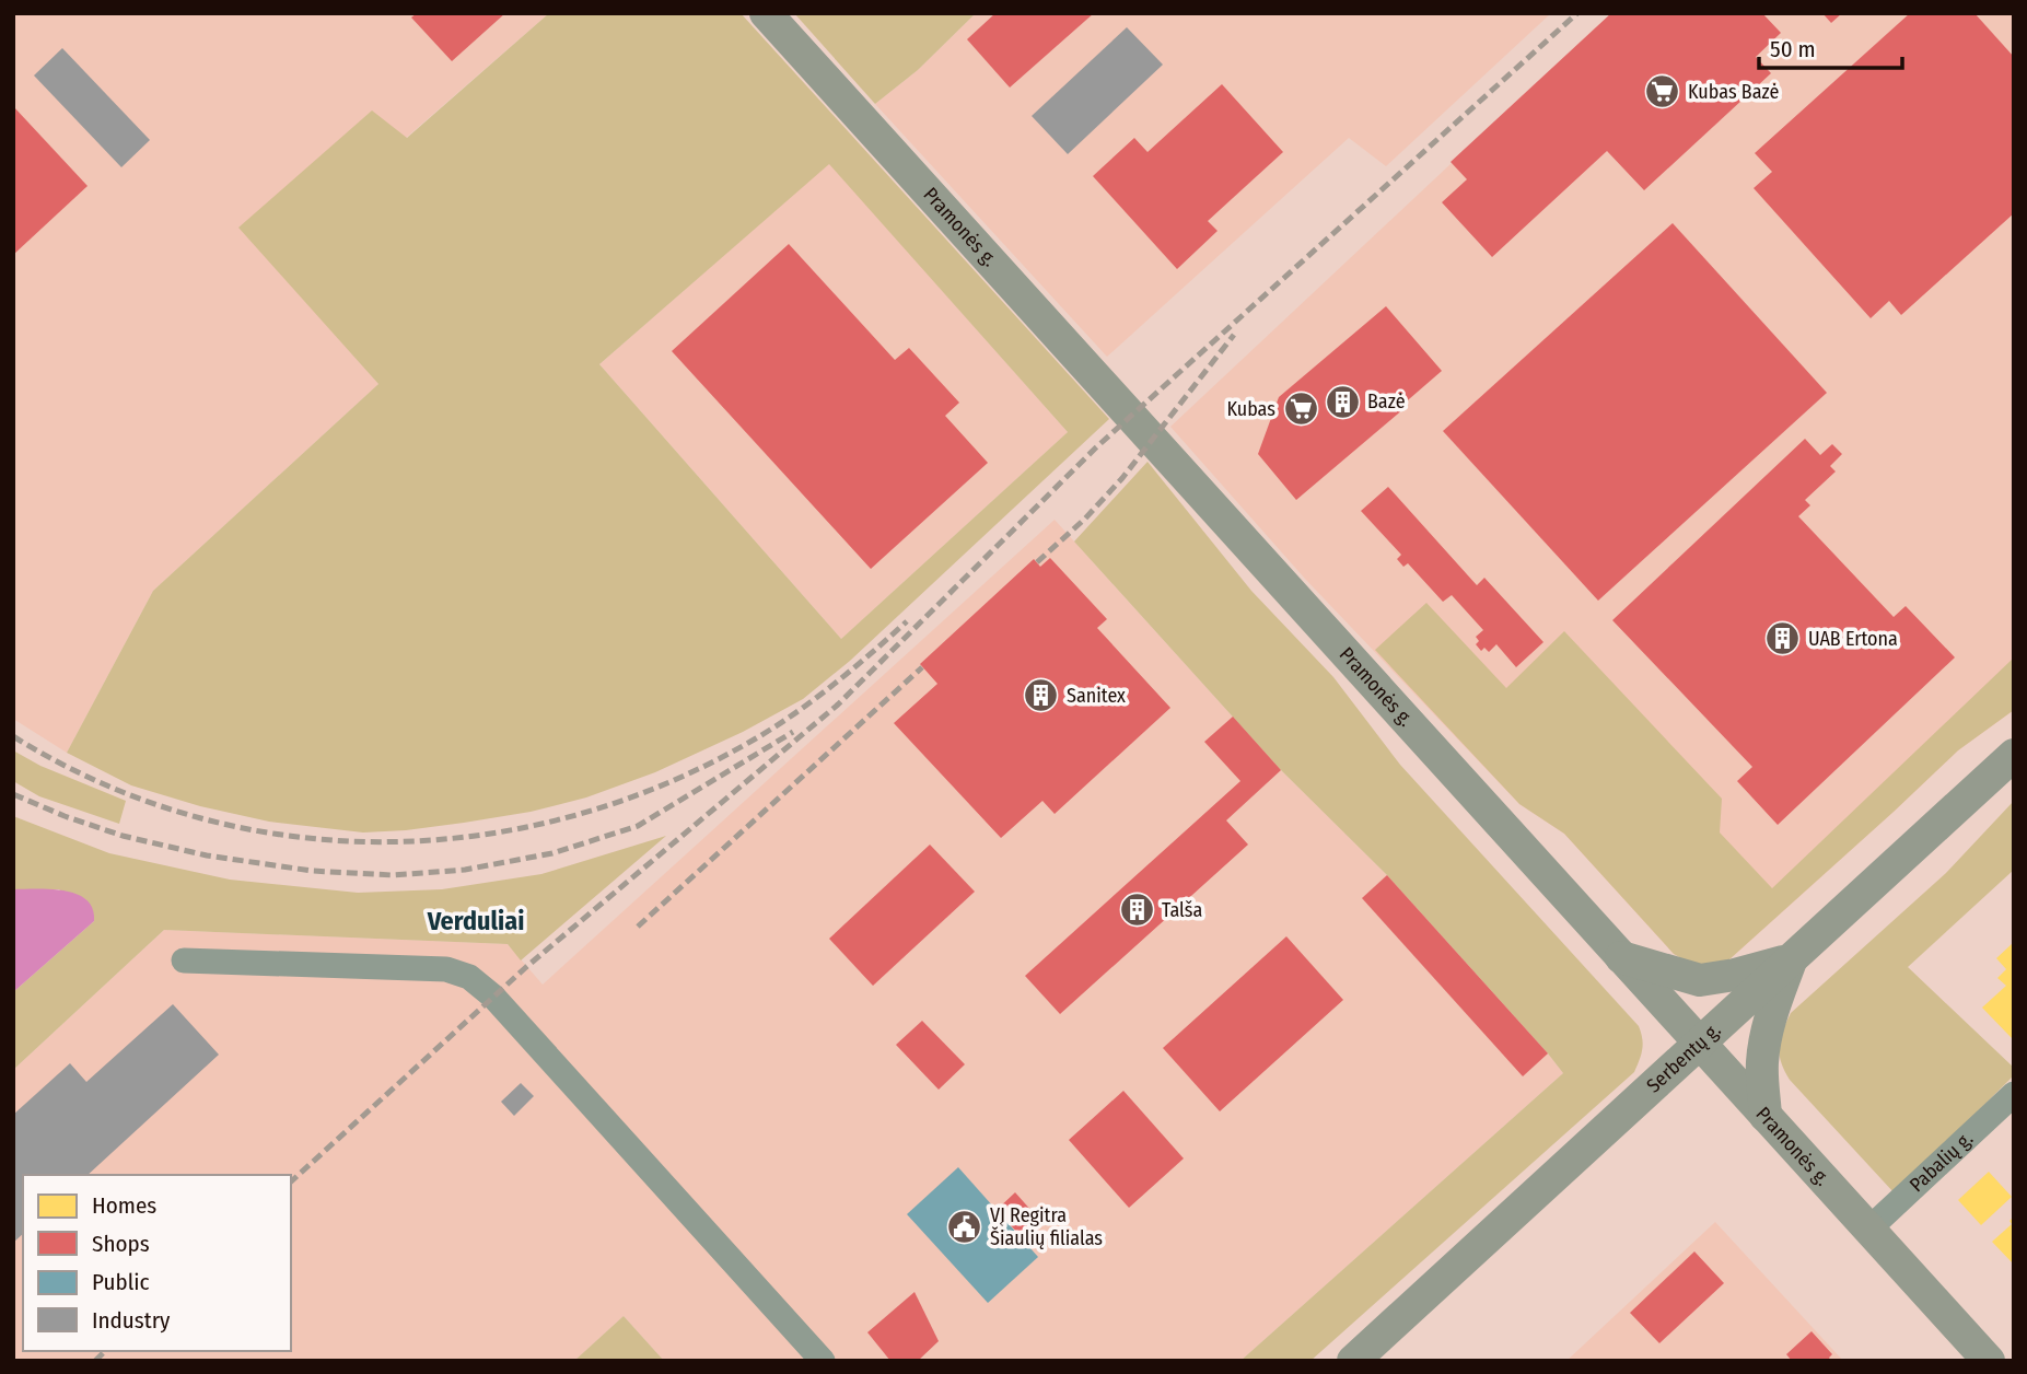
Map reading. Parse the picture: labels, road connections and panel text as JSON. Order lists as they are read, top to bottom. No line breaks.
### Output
{"streets":{"main road":["Pramonės g.","Serbentų g."],"street":["Pabalių g."]},"crossings":[["Pramonės g.","Serbentų g."],["Pramonės g.","Pabalių g."]],"districts":["Verduliai"],"places":{"supermarket":["Kubas Bazė","Kubas"],"building":["Bazė","UAB Ertona","Sanitex","Talša"],"public building":["VĮ Regitra Šiaulių filialas"]},"legend":["Homes","Shops","Public","Industry"],"scale_bar":"50 m"}
